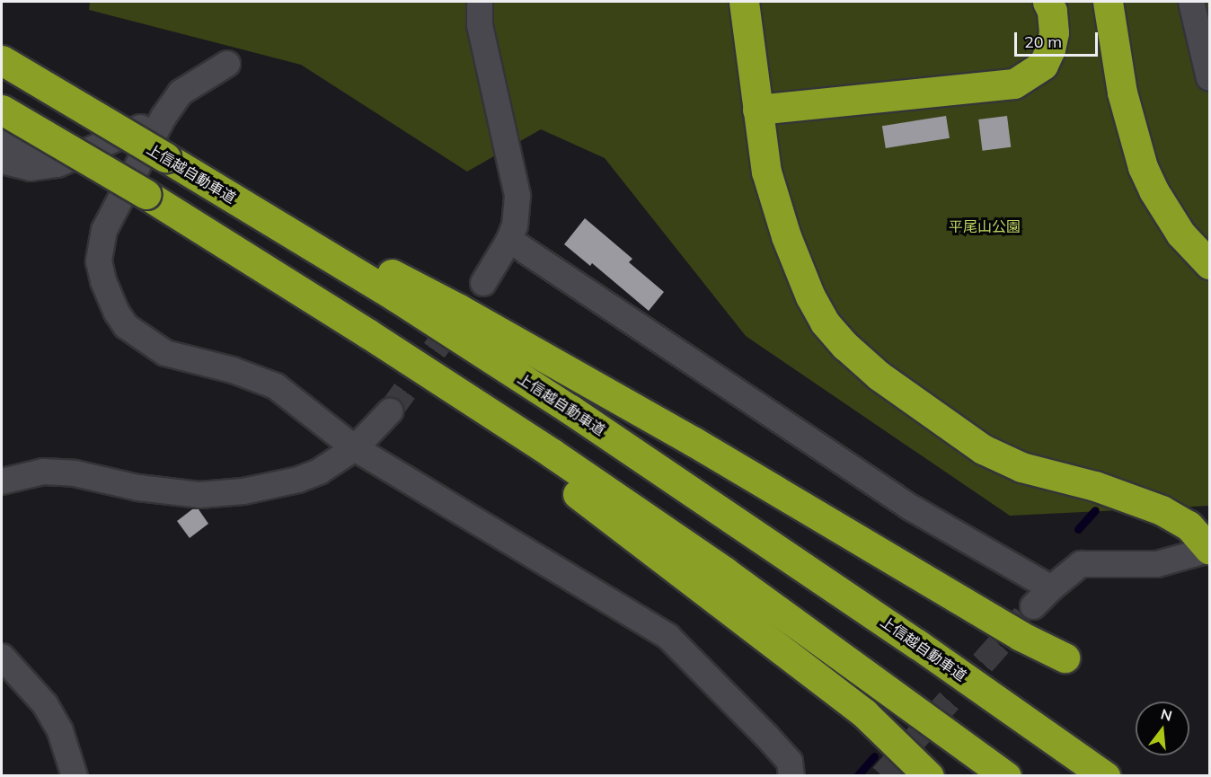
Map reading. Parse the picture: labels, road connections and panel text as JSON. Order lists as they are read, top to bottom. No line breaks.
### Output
{"streets":{"highway":["上信越自動車道"]},"parks":["平尾山公園"],"scale_bar":"20 m","north":"top"}
